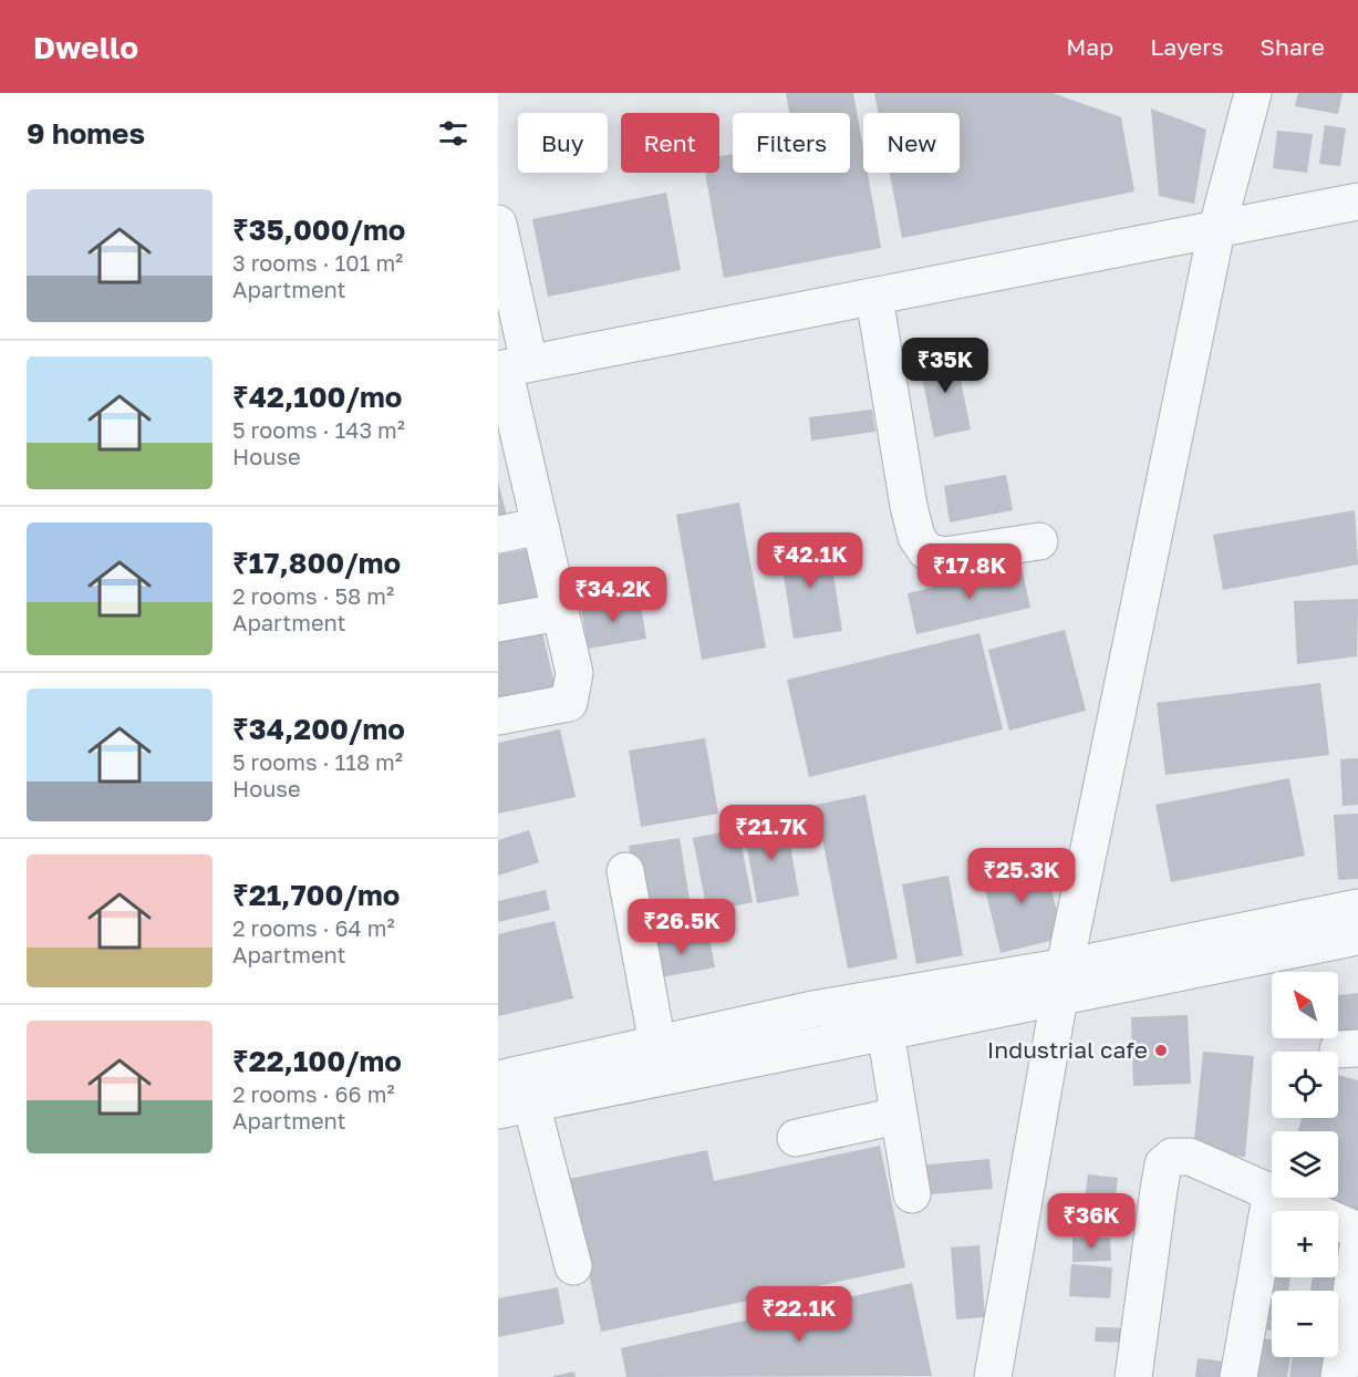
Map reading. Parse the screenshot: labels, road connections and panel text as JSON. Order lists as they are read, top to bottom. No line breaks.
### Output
{"places":["Industrial cafe"],"north":"top left","page":{"header":"Dwello","nav":["Map","Layers","Share"],"heading":"9 homes","chip":["Buy","Rent","Filters","New"],"list":[{"name":"₹35,000/mo","note":"3 rooms · 101 m² · Apartment"},{"name":"₹42,100/mo","note":"5 rooms · 143 m² · House"},{"name":"₹17,800/mo","note":"2 rooms · 58 m² · Apartment"},{"name":"₹34,200/mo","note":"5 rooms · 118 m² · House"},{"name":"₹21,700/mo","note":"2 rooms · 64 m² · Apartment"},{"name":"₹22,100/mo","note":"2 rooms · 66 m² · Apartment"}],"price":["₹35K","₹42.1K","₹17.8K","₹34.2K","₹21.7K","₹25.3K","₹26.5K","₹36K","₹22.1K"],"map_buttons":["+","−"]}}
